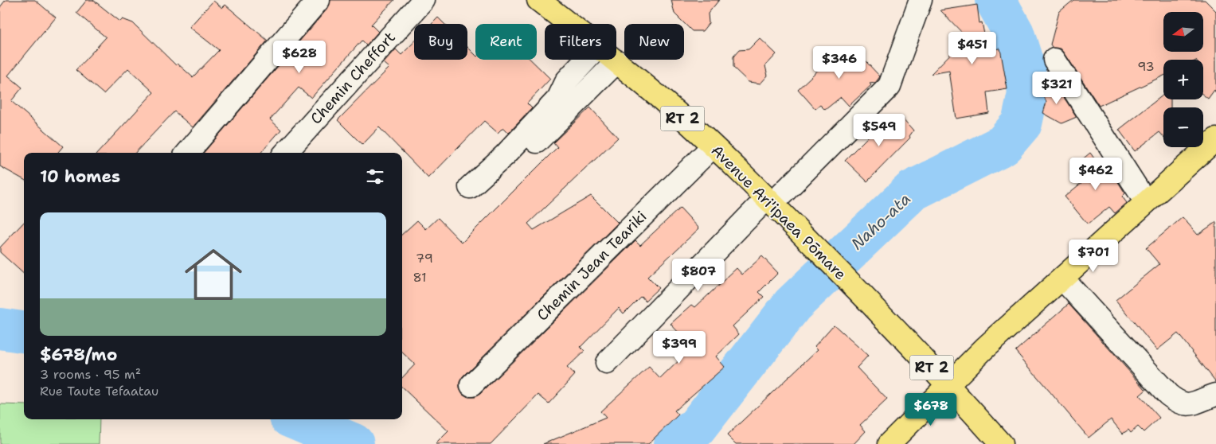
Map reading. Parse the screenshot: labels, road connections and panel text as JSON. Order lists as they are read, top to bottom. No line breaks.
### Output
{"streets":{"main road":["RT 2","Avenue Ari'ipaea Pōmare"],"street":["Chemin Cheffort","Chemin Jean Teariki"]},"crossings":[["Avenue Ari'ipaea Pōmare","Chemin Jean Teariki"]],"water":["Naho-ata"],"house_numbers":["93","79","81"],"north":"left","page":{"map_buttons":["+","−"],"chip":["Buy","Rent","Filters","New"],"price":["$451","$628","$346","$321","$549","$462","$701","$807","$399","$678"],"heading":"10 homes","list":[{"name":"$678/mo","note":"3 rooms · 95 m² · Rue Taute Tefaatau"}]}}
